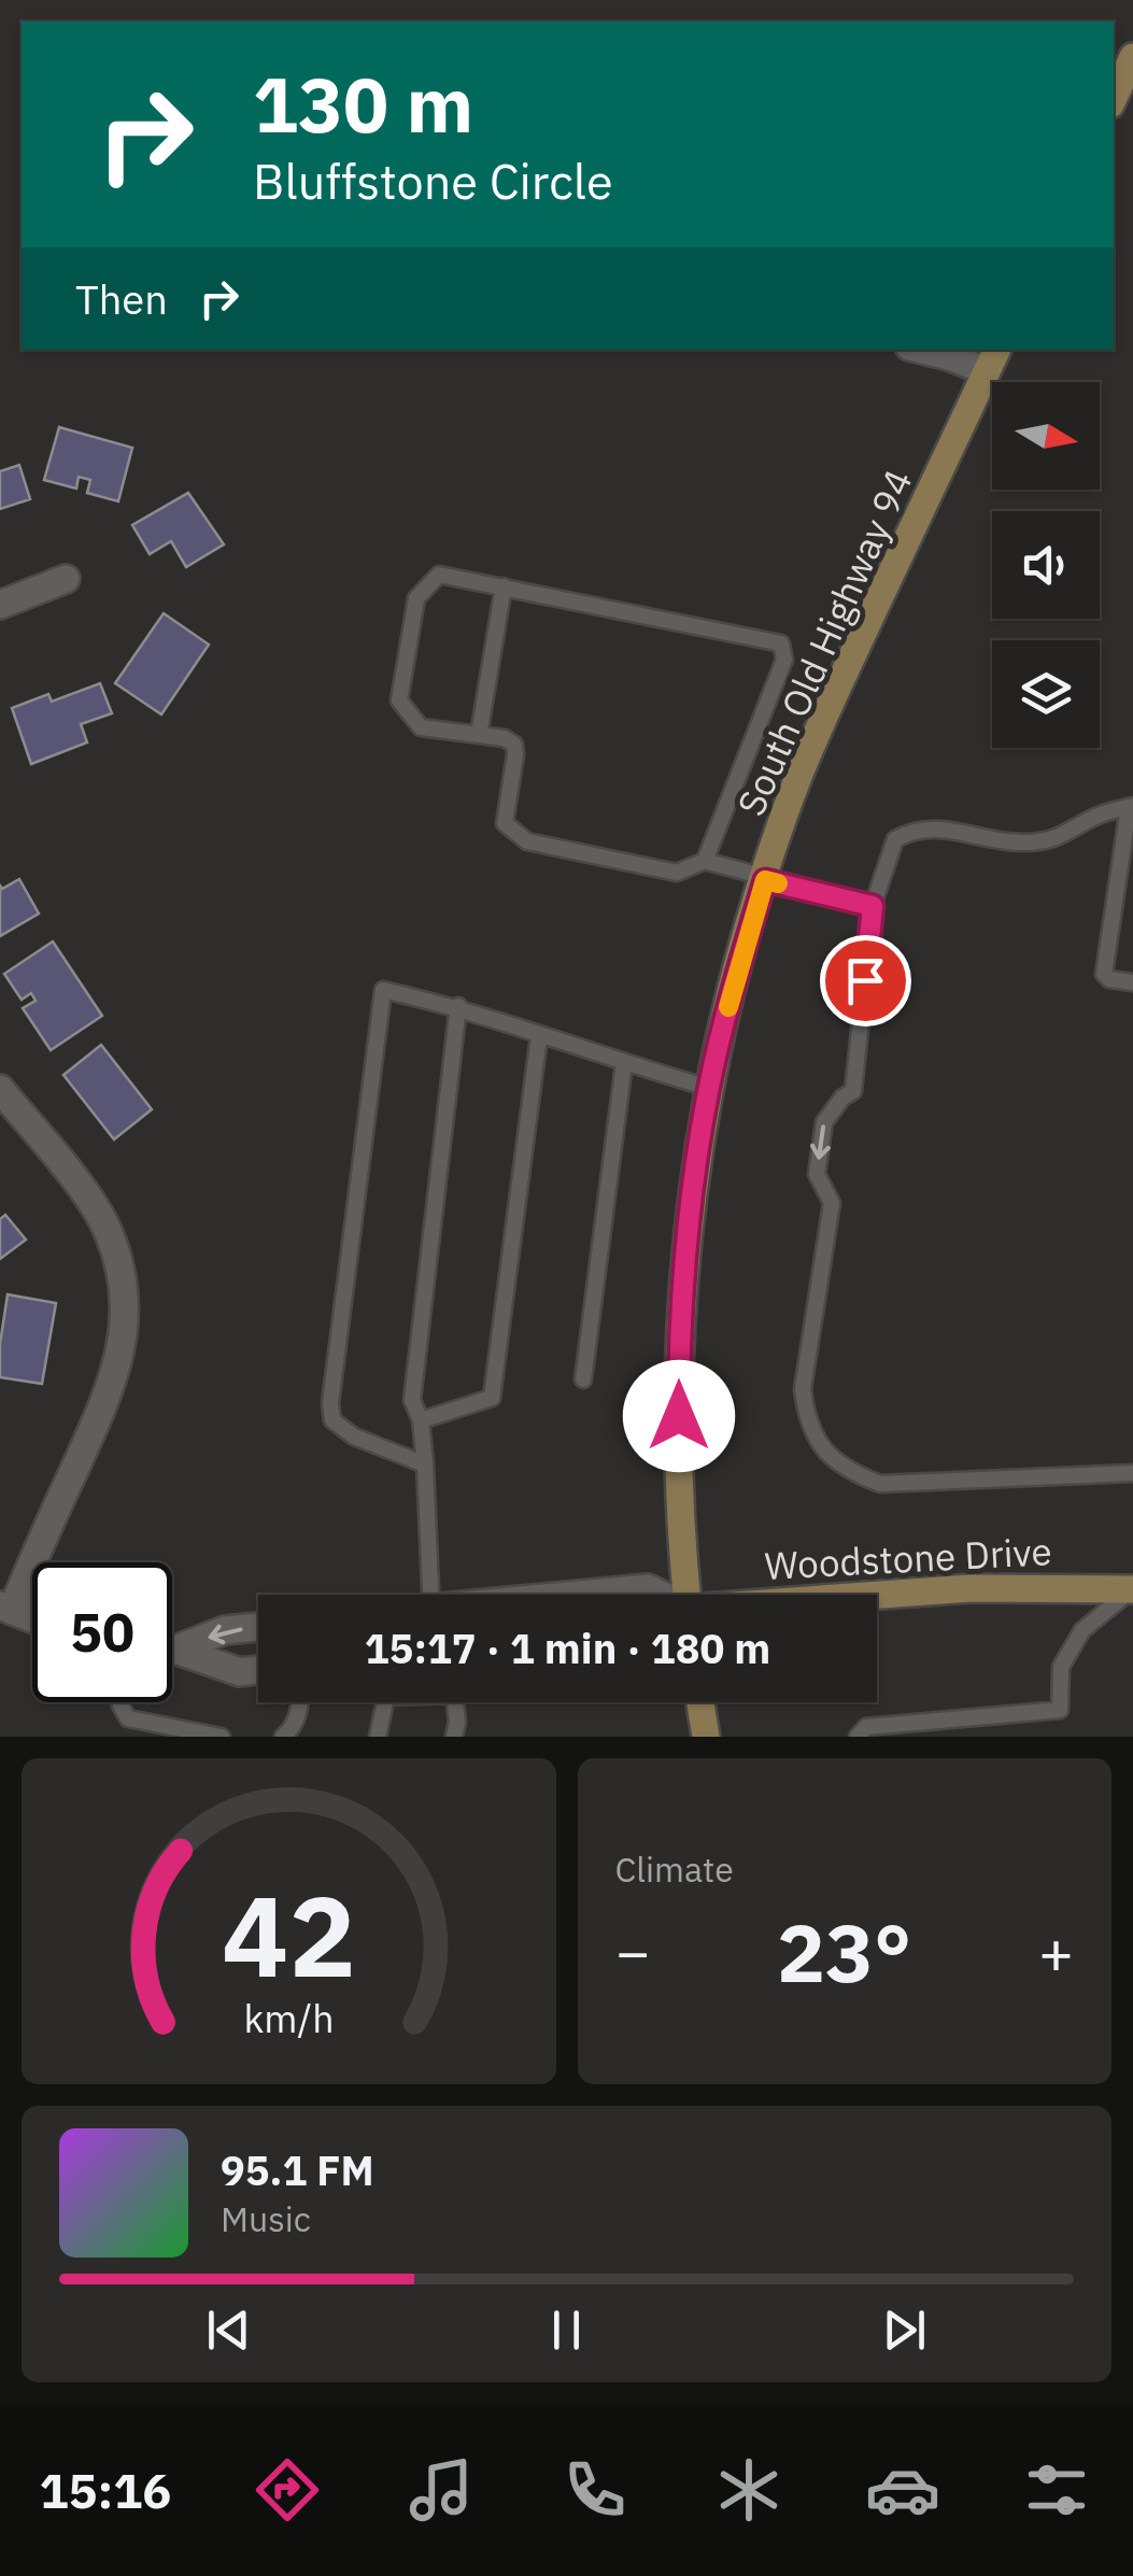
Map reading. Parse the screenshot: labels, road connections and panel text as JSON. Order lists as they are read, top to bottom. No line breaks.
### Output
{"streets":{"main road":["South Old Highway 94","Woodstone Drive"]},"north":"right","page":{"turn":["130 m","Bluffstone Circle"],"then":"Then","limit":"50","trip":"15:17 · 1 min · 180 m","tile":"Climate","heat":["−","23°","+"],"song":["95.1 FM","Music"],"tabs":"15:16","gauge":["42","km/h"]}}
